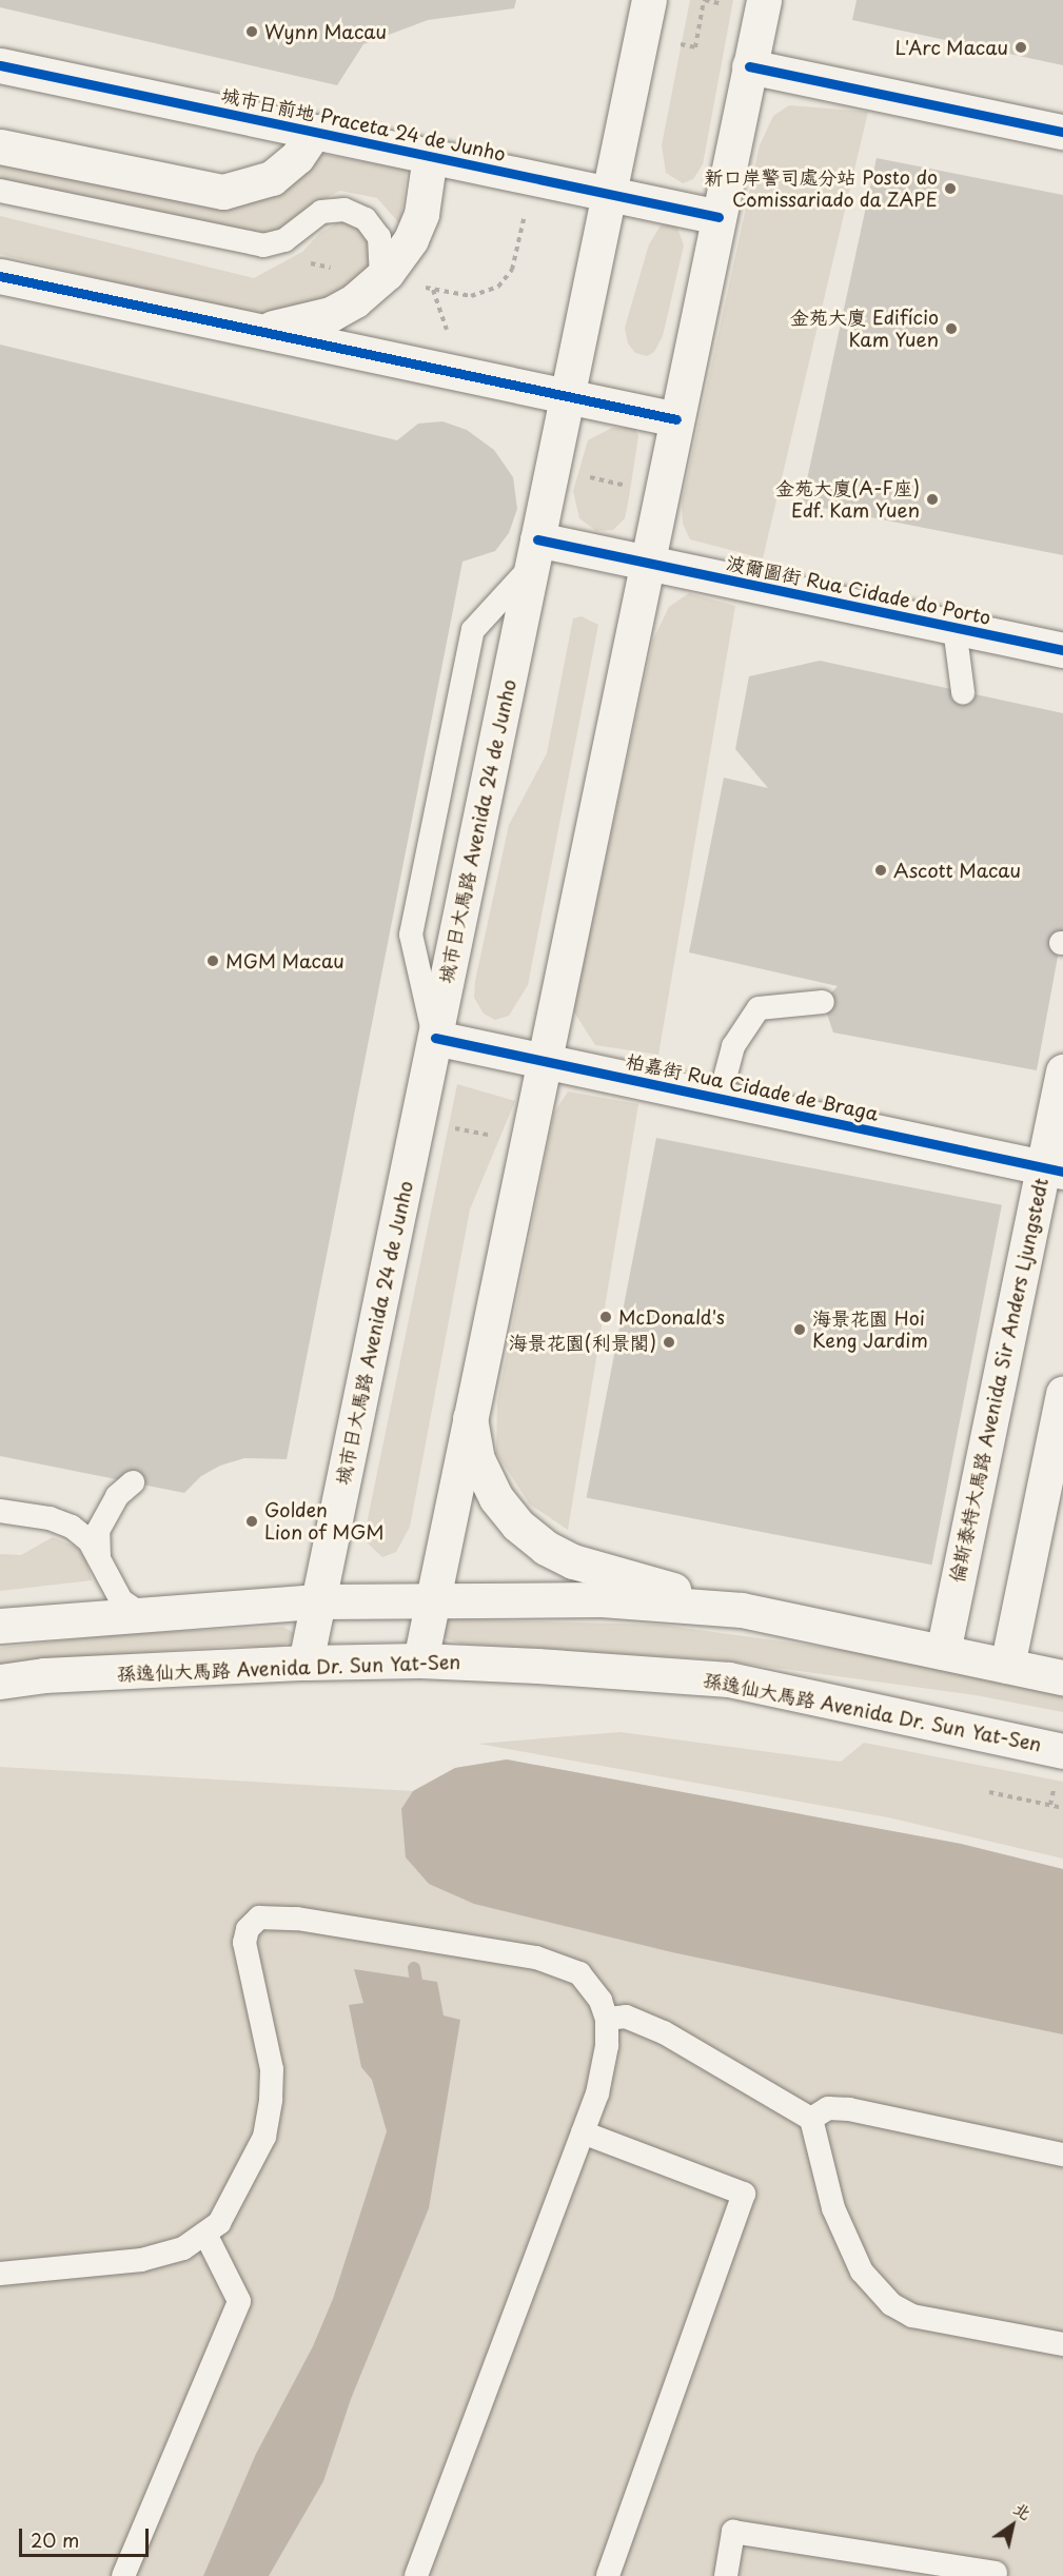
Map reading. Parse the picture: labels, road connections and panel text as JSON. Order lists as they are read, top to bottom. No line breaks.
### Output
{"streets":{"main road":["城市日前地 Praceta 24 de Junho","波爾圖街 Rua Cidade do Porto","城市日大馬路 Avenida 24 de Junho","柏嘉街 Rua Cidade de Braga","倫斯泰特大馬路 Avenida Sir Anders Ljungstedt","孫逸仙大馬路 Avenida Dr. Sun Yat-Sen"]},"crossings":[["城市日前地 Praceta 24 de Junho","城市日大馬路 Avenida 24 de Junho"],["波爾圖街 Rua Cidade do Porto","城市日大馬路 Avenida 24 de Junho"],["城市日大馬路 Avenida 24 de Junho","柏嘉街 Rua Cidade de Braga"],["城市日大馬路 Avenida 24 de Junho","孫逸仙大馬路 Avenida Dr. Sun Yat-Sen"],["柏嘉街 Rua Cidade de Braga","倫斯泰特大馬路 Avenida Sir Anders Ljungstedt"]],"places":["Wynn Macau","L'Arc Macau","新口岸警司處分站 Posto do Comissariado da ZAPE","金苑大廈 Edifício Kam Yuen","金苑大廈(A-F座) Edf. Kam Yuen","Ascott Macau","MGM Macau","McDonald's","海景花園 Hoi Keng Jardim","海景花園(利景閣)","Golden Lion of MGM"],"scale_bar":"20 m","north":"top right"}
